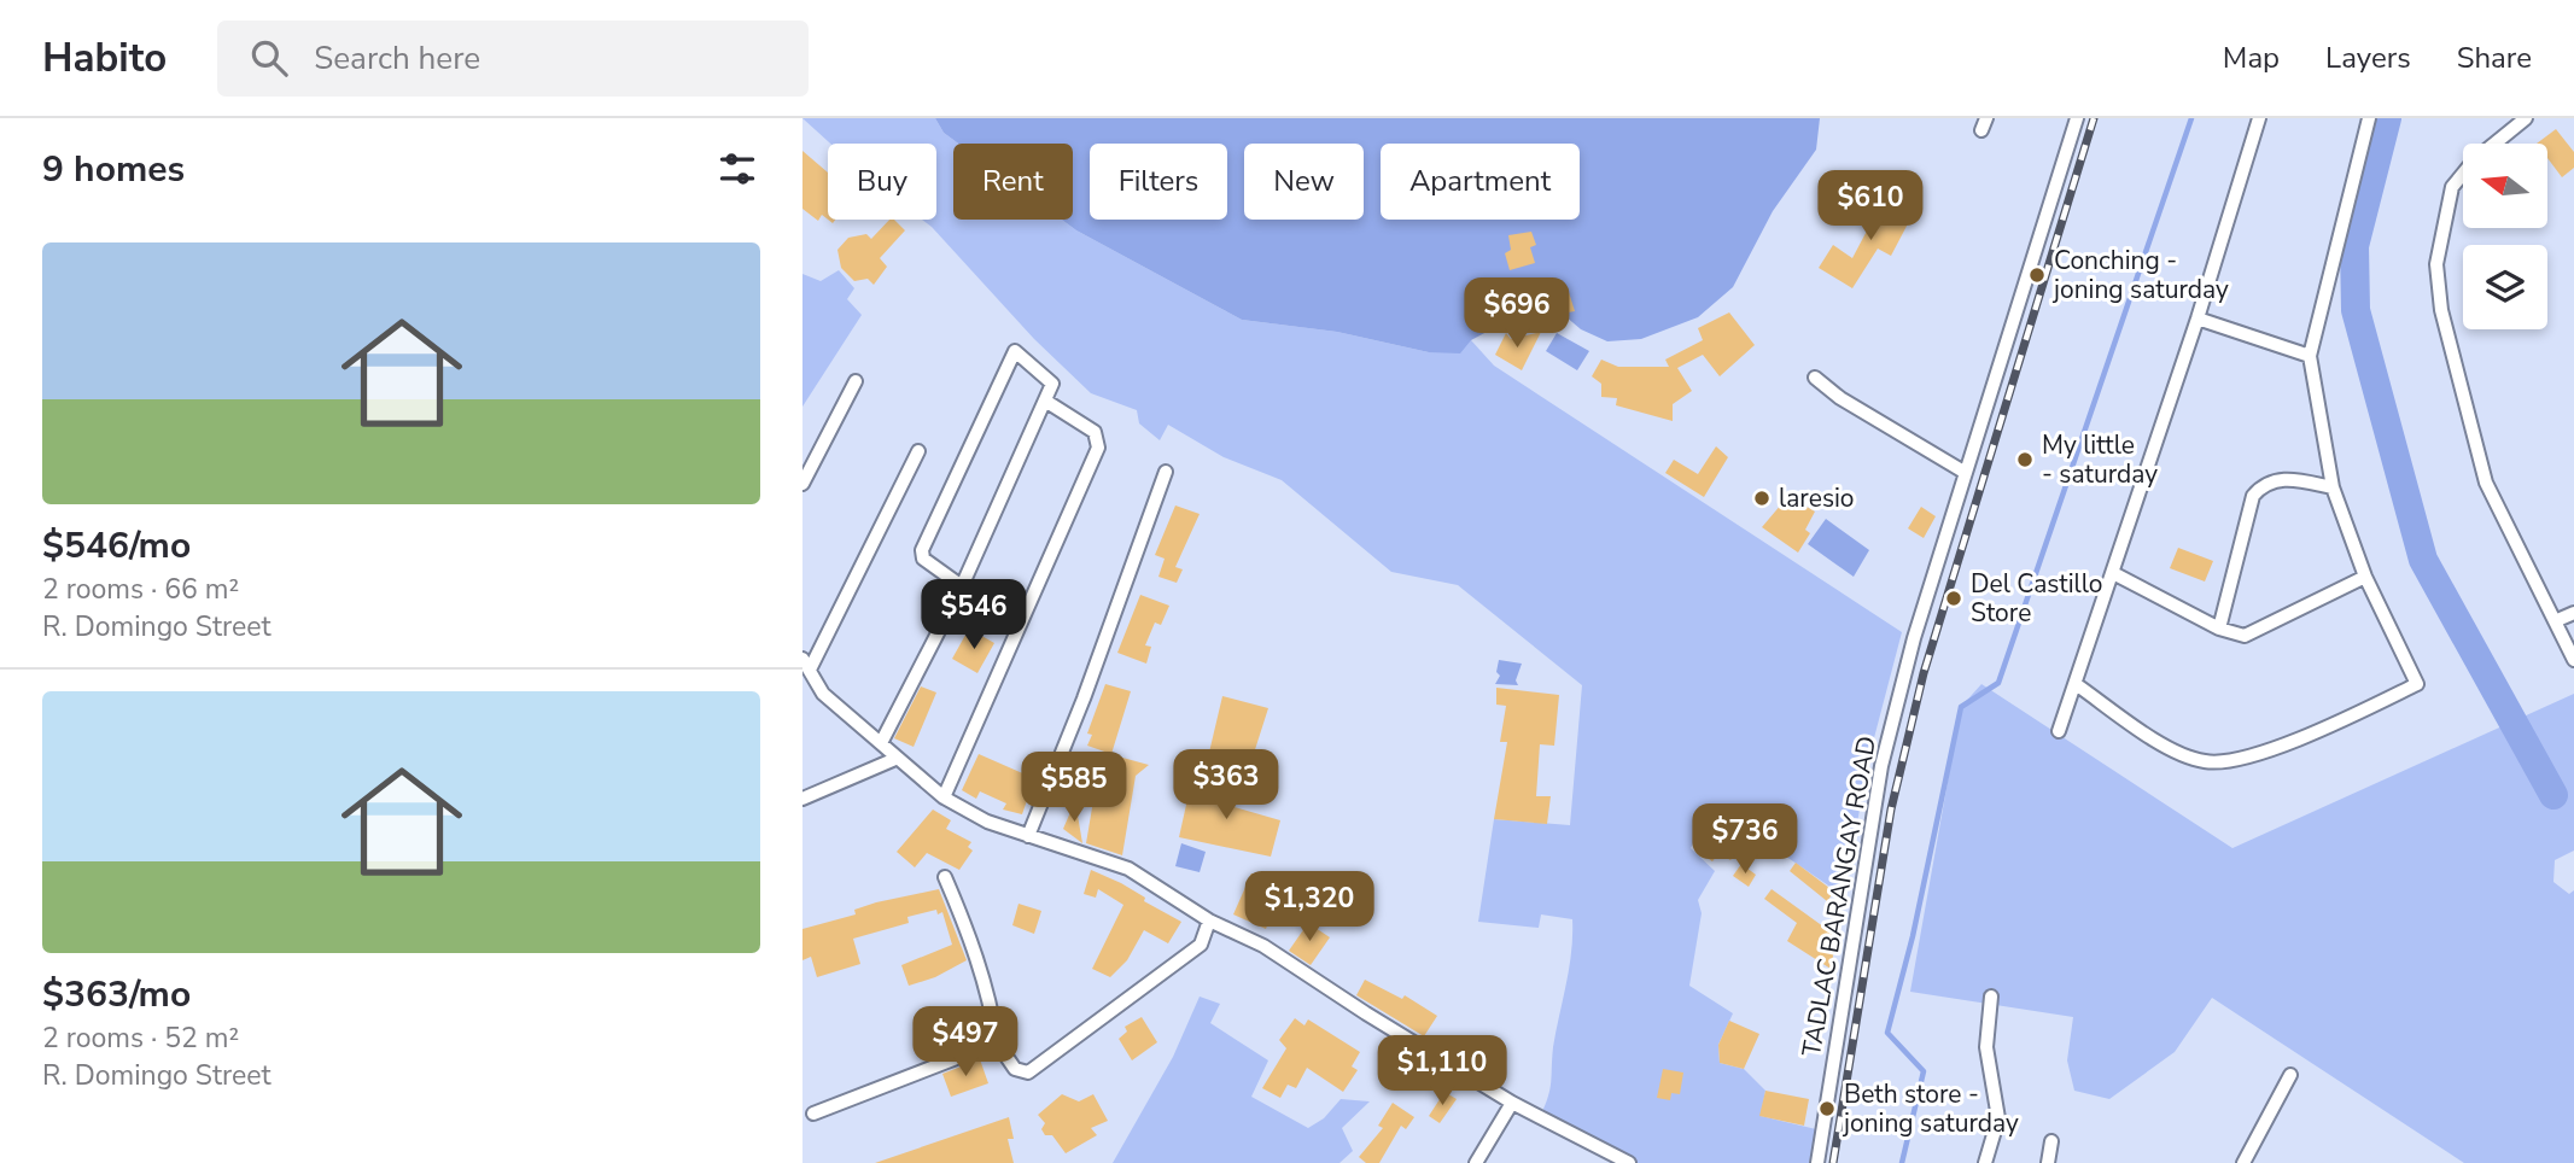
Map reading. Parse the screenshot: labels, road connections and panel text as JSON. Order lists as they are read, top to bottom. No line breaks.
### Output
{"streets":{"street":["TADLAC BARANGAY ROAD"]},"places":["Conching - joning saturday","My little - saturday","laresio","Del Castillo Store","Beth store - joning saturday"],"north":"left","page":{"header":"Habito","search":"Search here","nav":["Map","Layers","Share"],"heading":"9 homes","chip":["Buy","Rent","Filters","New","Apartment"],"price":["$610","$696","$546","$363","$585","$736","$1,320","$497","$1,110"],"list":[{"name":"$546/mo","note":"2 rooms · 66 m² · R. Domingo Street"},{"name":"$363/mo","note":"2 rooms · 52 m² · R. Domingo Street"}]}}
